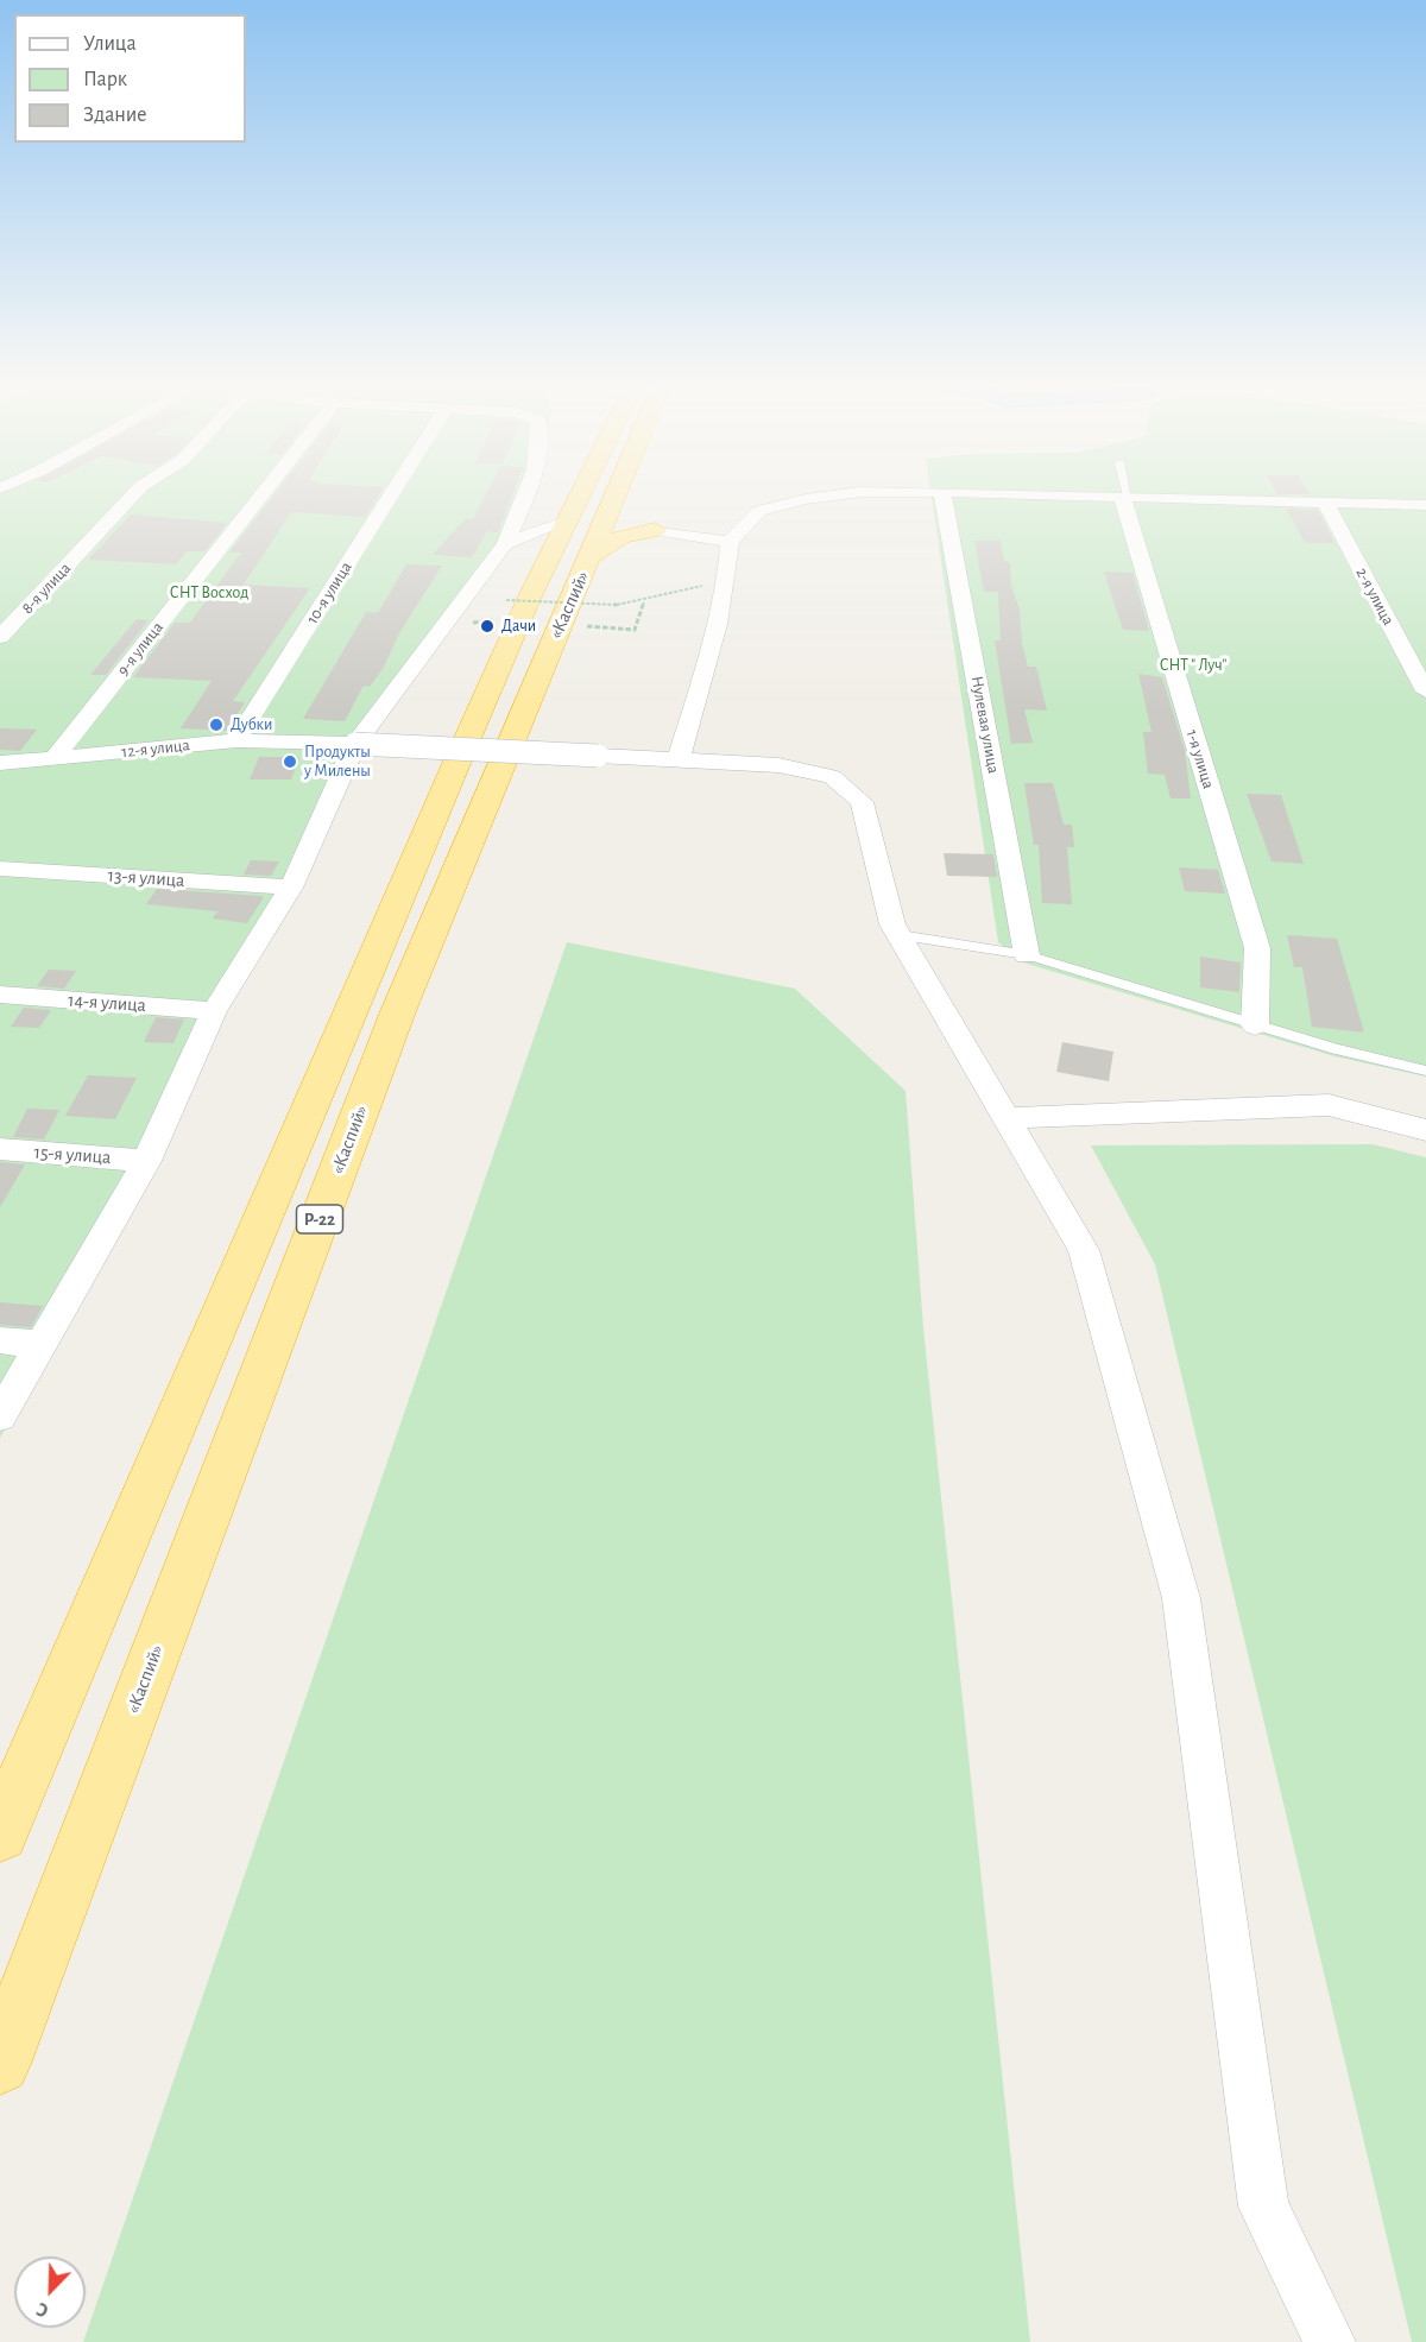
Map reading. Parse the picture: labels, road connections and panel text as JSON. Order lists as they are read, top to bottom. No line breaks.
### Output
{"streets":{"highway":["«Каспий»","Р-22"],"street":["8-я улица","10-я улица","2-я улица","9-я улица","Нулевая улица","12-я улица","1-я улица","13-я улица","14-я улица","15-я улица"]},"crossings":[["10-я улица","12-я улица"],["9-я улица","12-я улица"]],"parks":["СНТ Восход","СНТ \" Луч\""],"places":["Дачи","Дубки","Продукты у Милены"],"legend":["Улица","Парк","Здание"],"north":"bottom left"}
